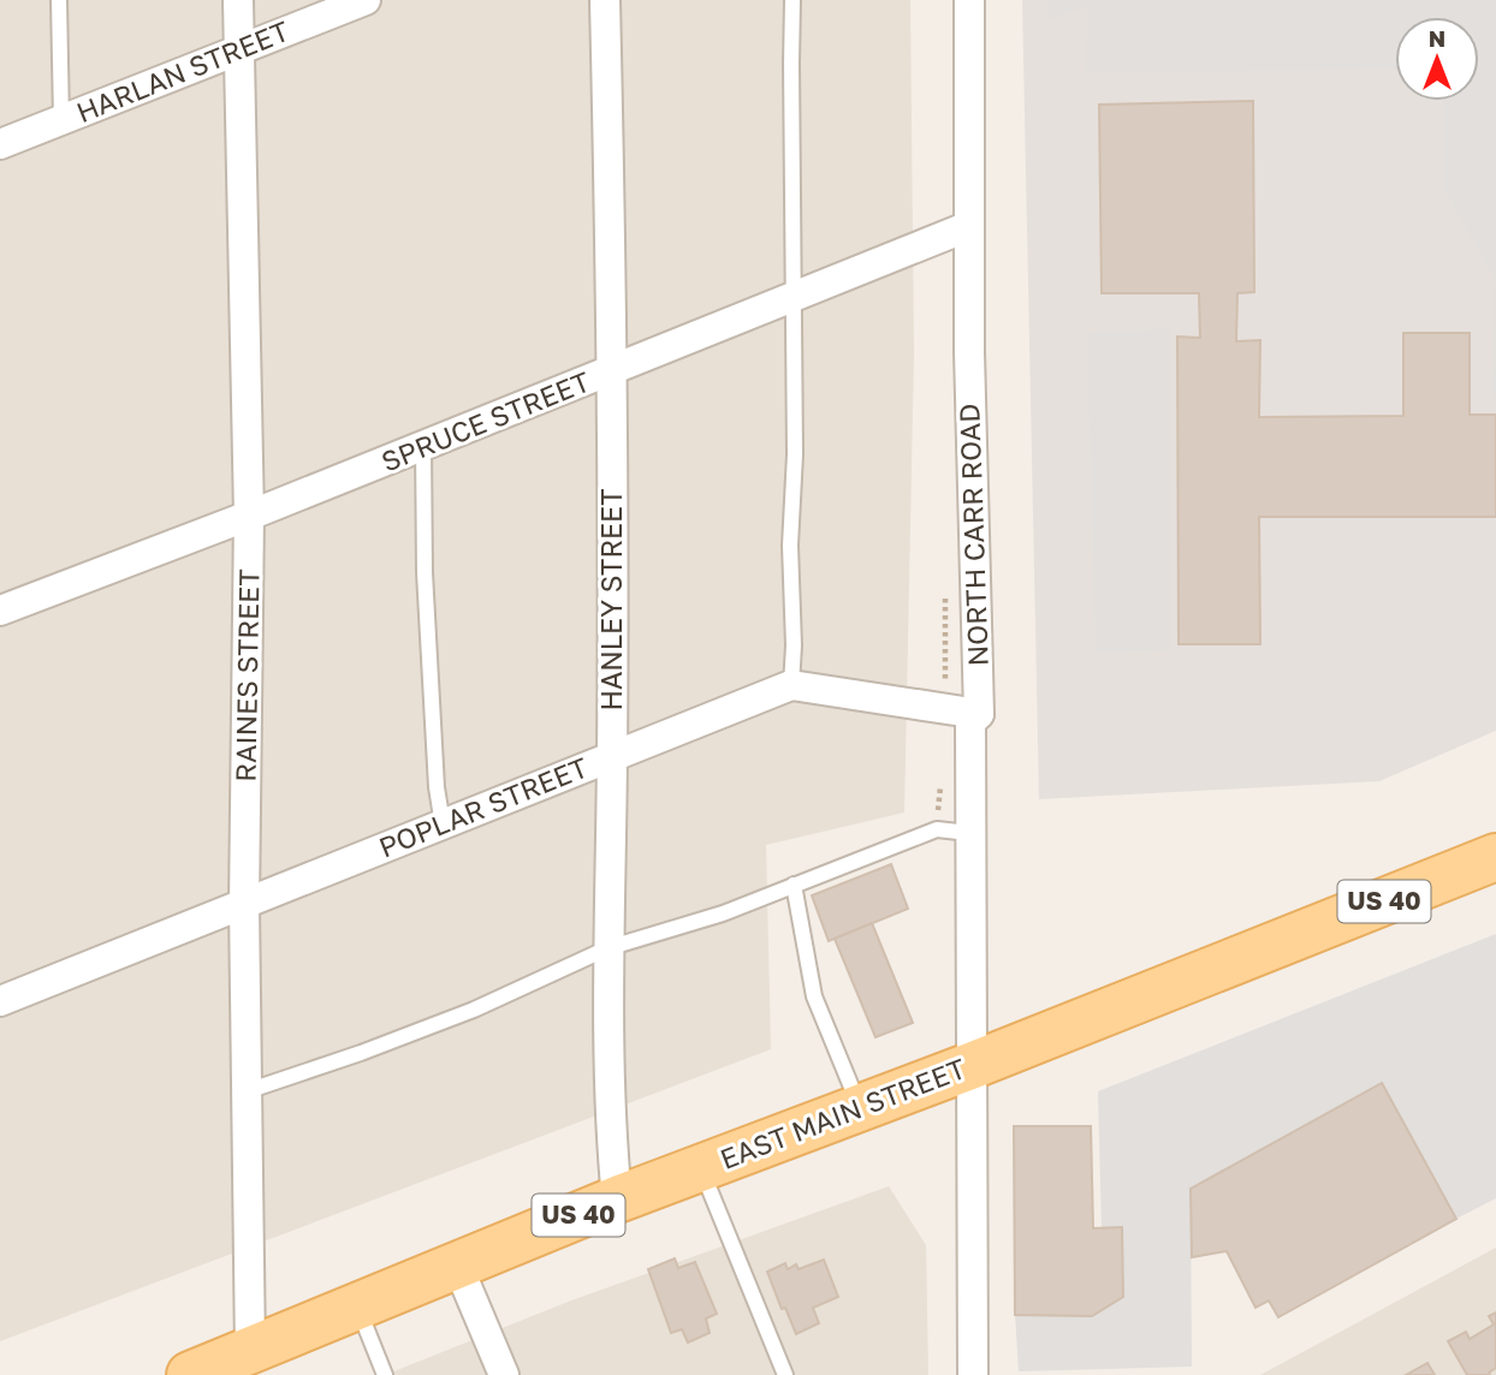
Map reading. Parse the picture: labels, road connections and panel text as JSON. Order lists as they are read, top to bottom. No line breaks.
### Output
{"streets":{"main road":["US 40","EAST MAIN STREET"],"street":["HARLAN STREET","SPRUCE STREET","NORTH CARR ROAD","HANLEY STREET","RAINES STREET","POPLAR STREET"]},"crossings":[["HARLAN STREET","RAINES STREET"],["SPRUCE STREET","NORTH CARR ROAD"],["SPRUCE STREET","HANLEY STREET"],["SPRUCE STREET","RAINES STREET"],["NORTH CARR ROAD","EAST MAIN STREET"],["HANLEY STREET","POPLAR STREET"],["HANLEY STREET","EAST MAIN STREET"],["RAINES STREET","POPLAR STREET"],["RAINES STREET","EAST MAIN STREET"]],"north":"top"}
